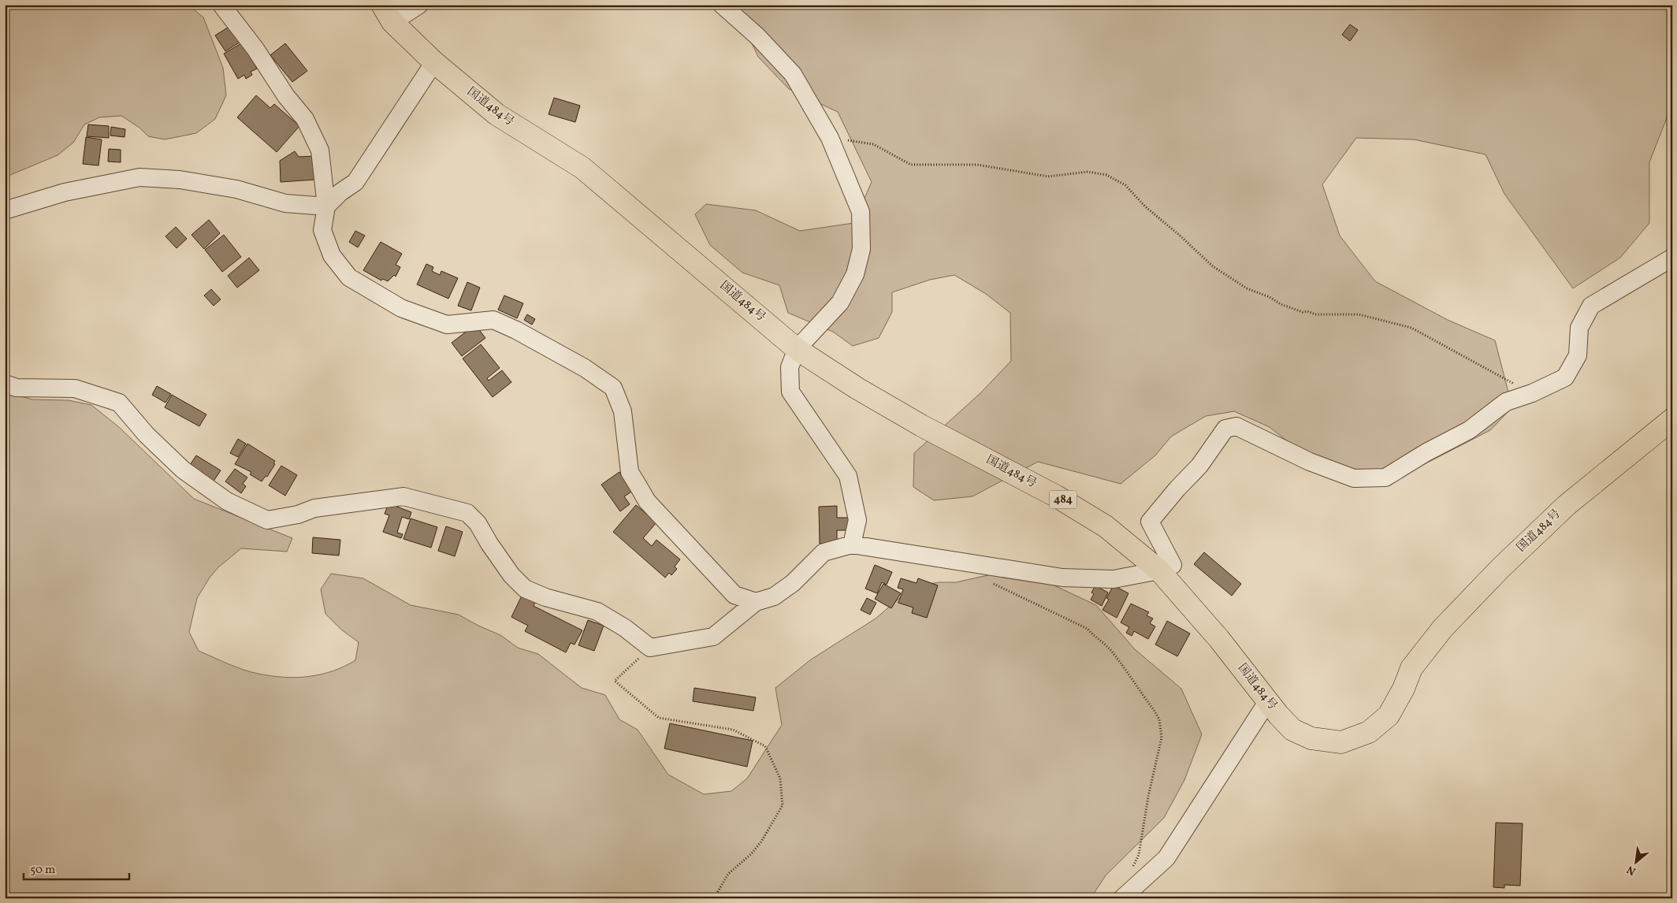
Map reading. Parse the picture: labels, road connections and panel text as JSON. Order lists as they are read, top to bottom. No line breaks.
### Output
{"streets":{"highway":["国道484号","484"]},"scale_bar":"50 m","north":"bottom left"}
